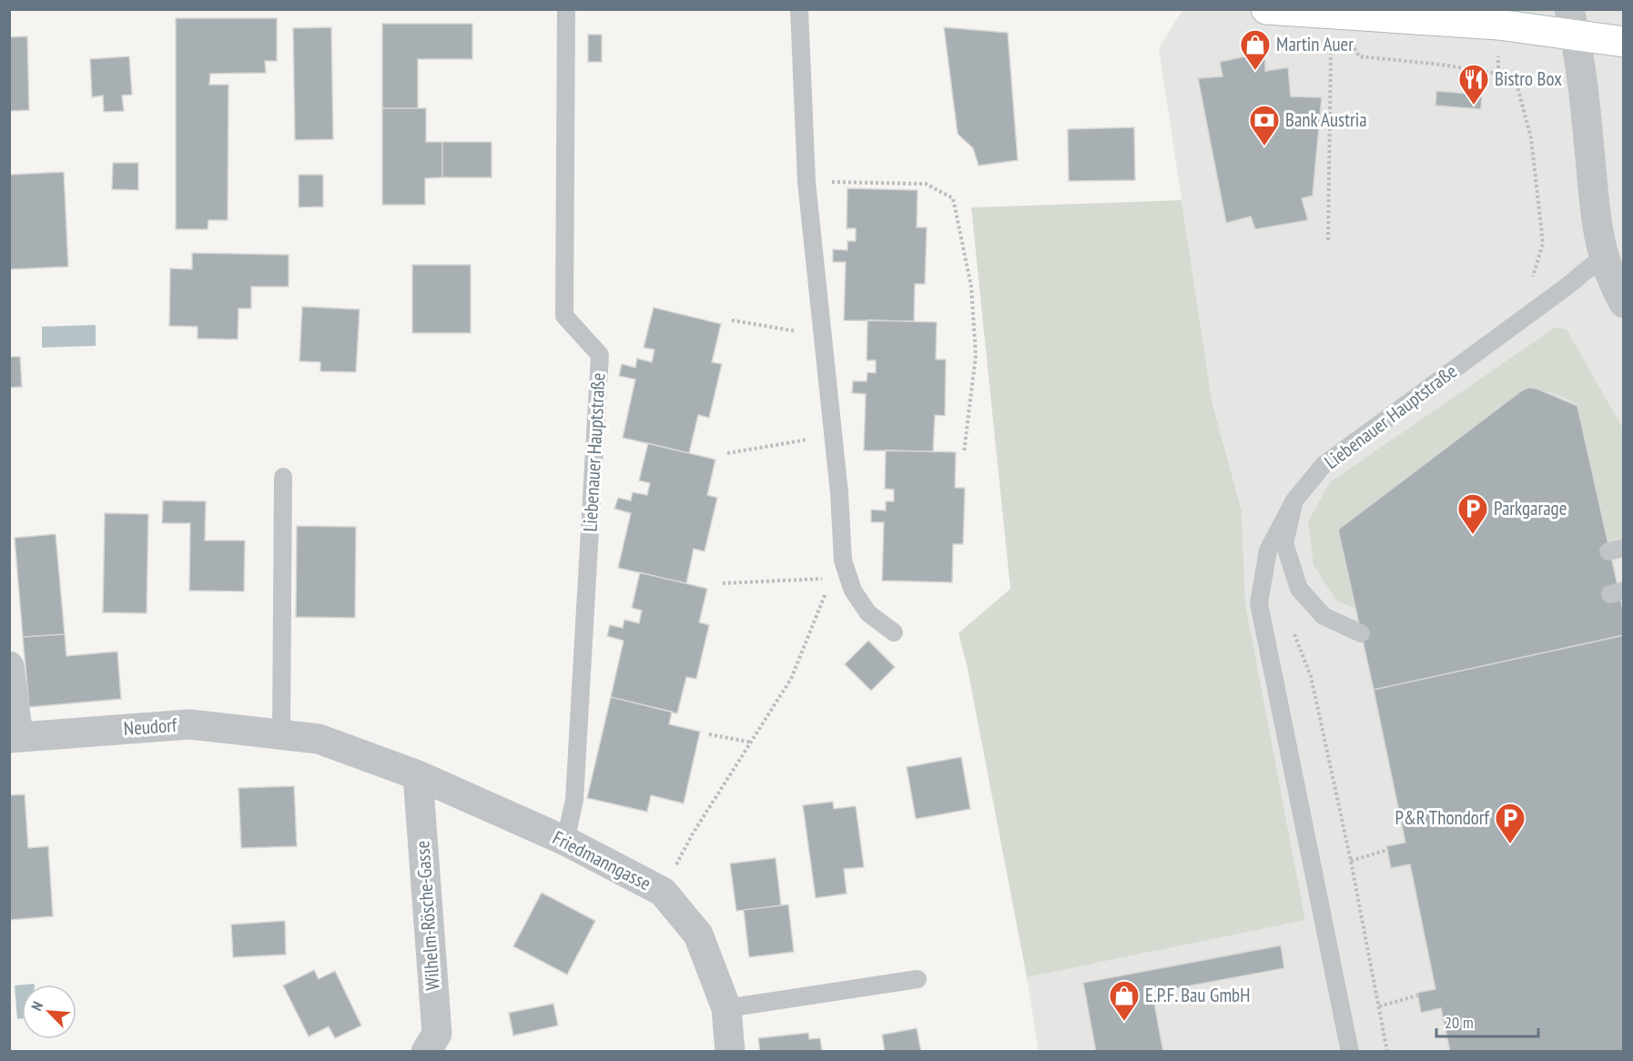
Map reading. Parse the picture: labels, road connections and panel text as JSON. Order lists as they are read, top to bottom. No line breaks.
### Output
{"streets":{"street":["Neudorf","Friedmanngasse","Wilhelm-Rösche-Gasse"],"lane":["Liebenauer Hauptstraße"]},"crossings":[["Liebenauer Hauptstraße","Friedmanngasse"],["Neudorf","Friedmanngasse"],["Neudorf","Wilhelm-Rösche-Gasse"],["Friedmanngasse","Wilhelm-Rösche-Gasse"]],"places":{"shop":["Martin Auer","E.P.F. Bau GmbH"],"restaurant":["Bistro Box"],"bank":["Bank Austria"],"parking":["Parkgarage","P&R Thondorf"]},"scale_bar":"20 m","north":"top left"}
